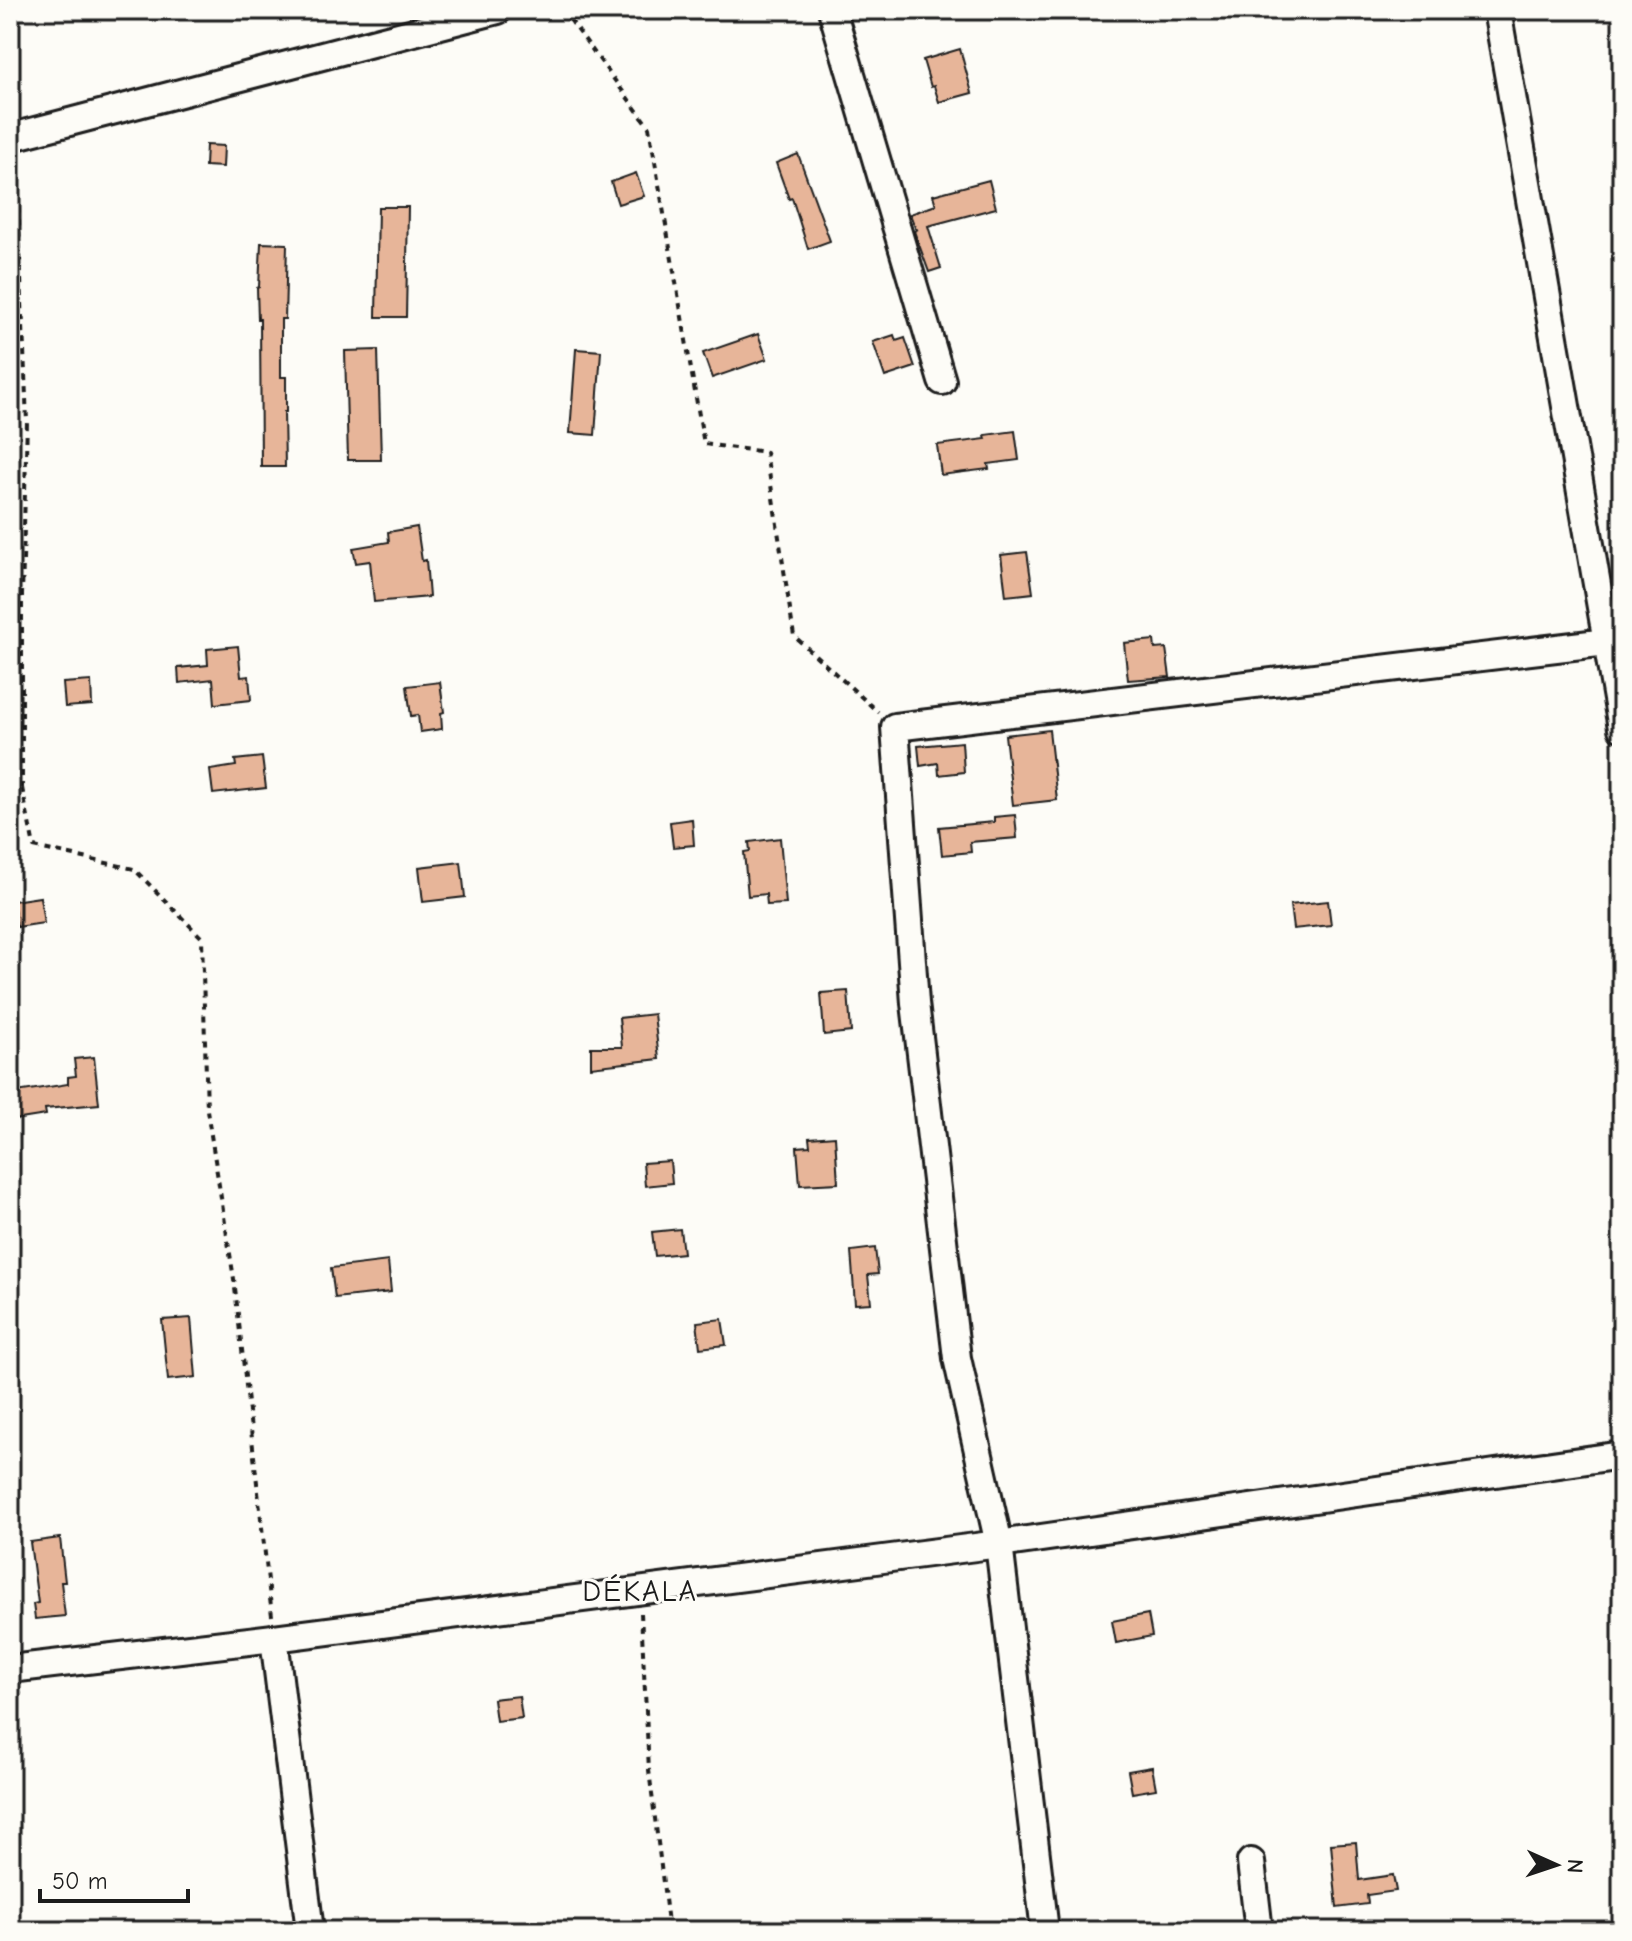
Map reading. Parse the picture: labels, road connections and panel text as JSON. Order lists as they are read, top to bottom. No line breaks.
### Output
{"districts":["DÉKALA"],"scale_bar":"50 m","north":"right"}
